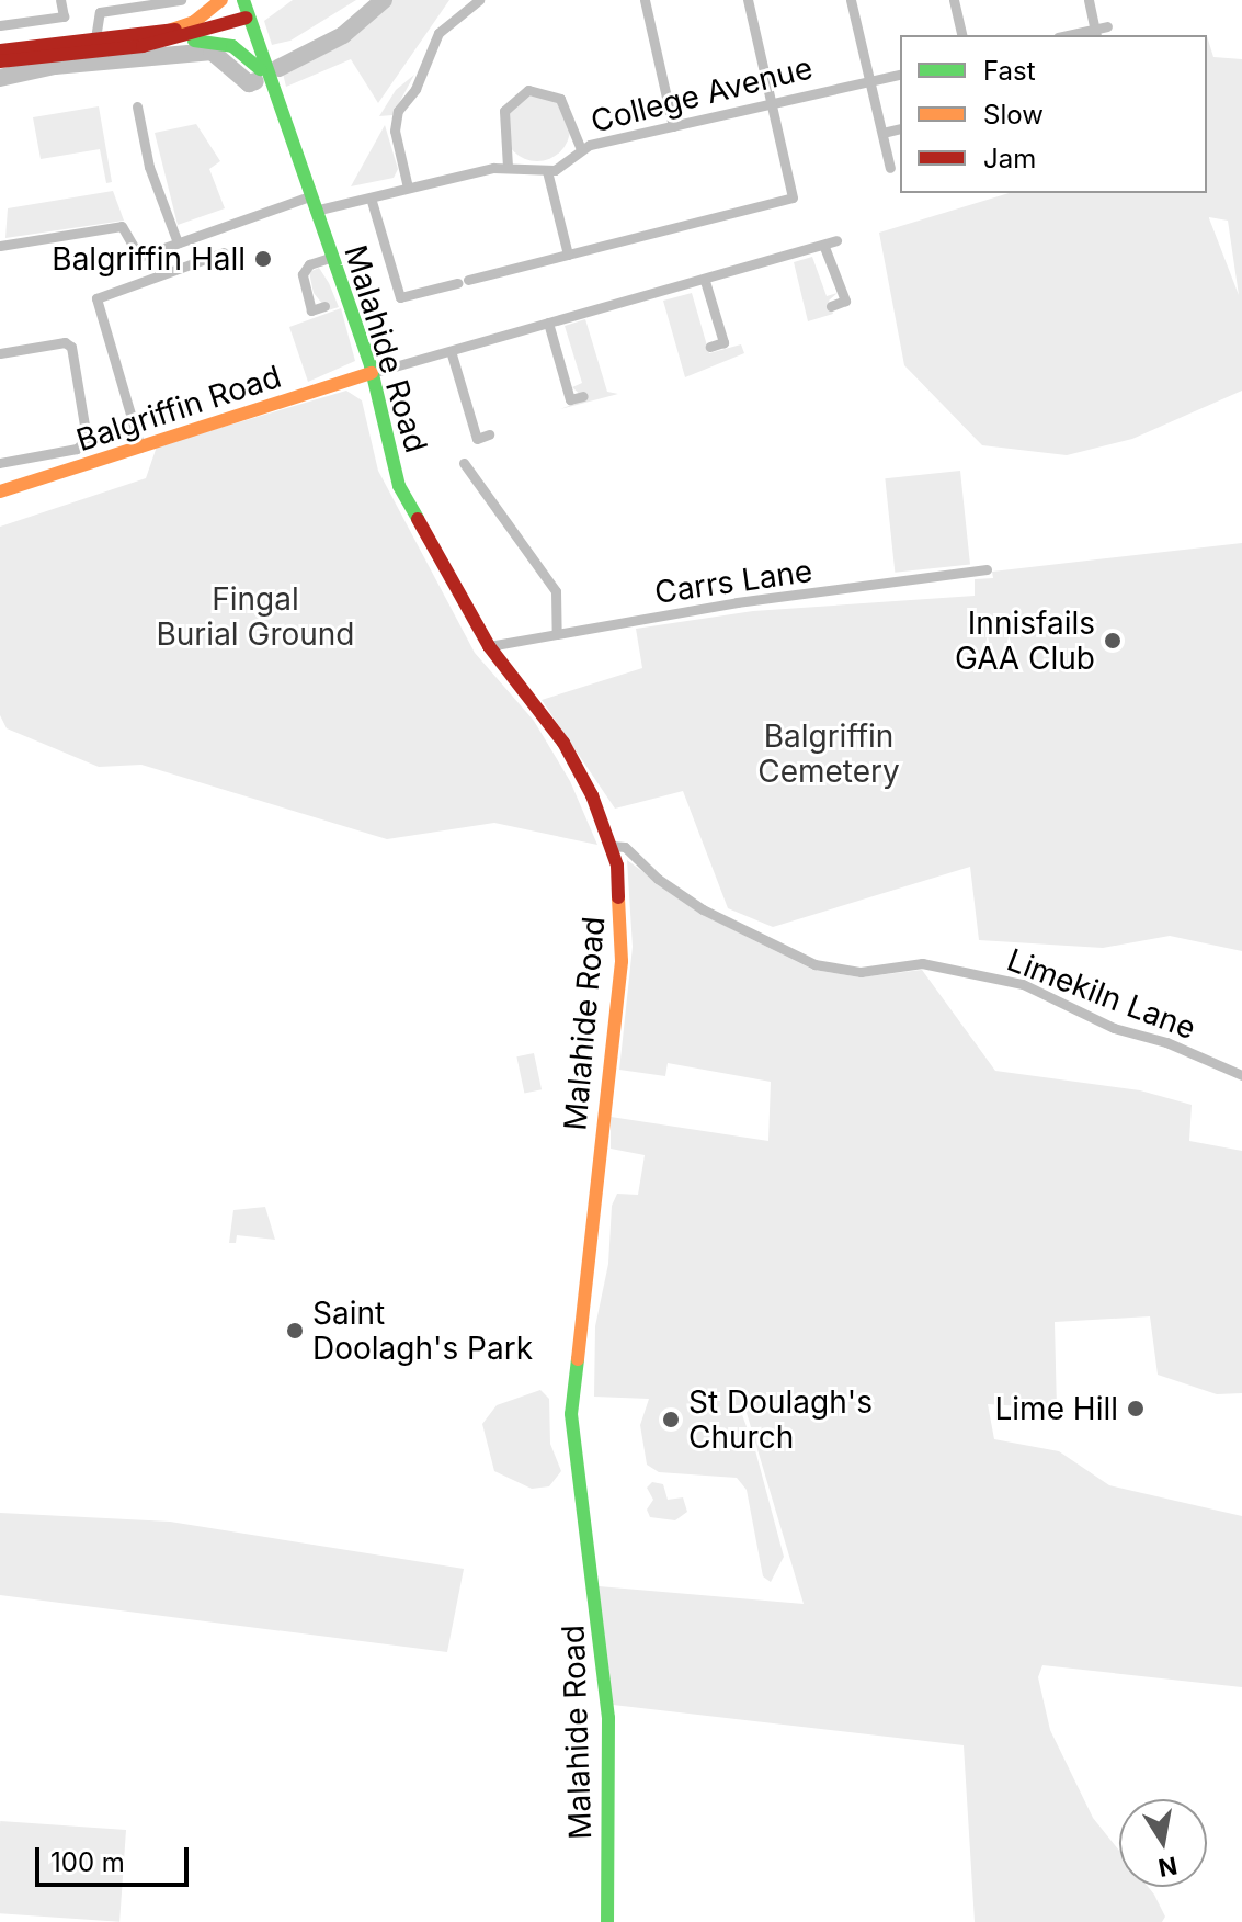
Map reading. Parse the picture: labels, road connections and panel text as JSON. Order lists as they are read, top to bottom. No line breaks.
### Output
{"streets":{"main road":["Malahide Road","Balgriffin Road"],"street":["College Avenue","Carrs Lane","Limekiln Lane"]},"crossings":[["Malahide Road","Balgriffin Road"],["Malahide Road","Carrs Lane"],["Malahide Road","Limekiln Lane"]],"parks":["Fingal Burial Ground","Balgriffin Cemetery"],"places":["Balgriffin Hall","Innisfails GAA Club","Saint Doolagh's Park","Lime Hill","St Doulagh's Church"],"legend":["Fast","Slow","Jam"],"scale_bar":"100 m","north":"bottom"}
